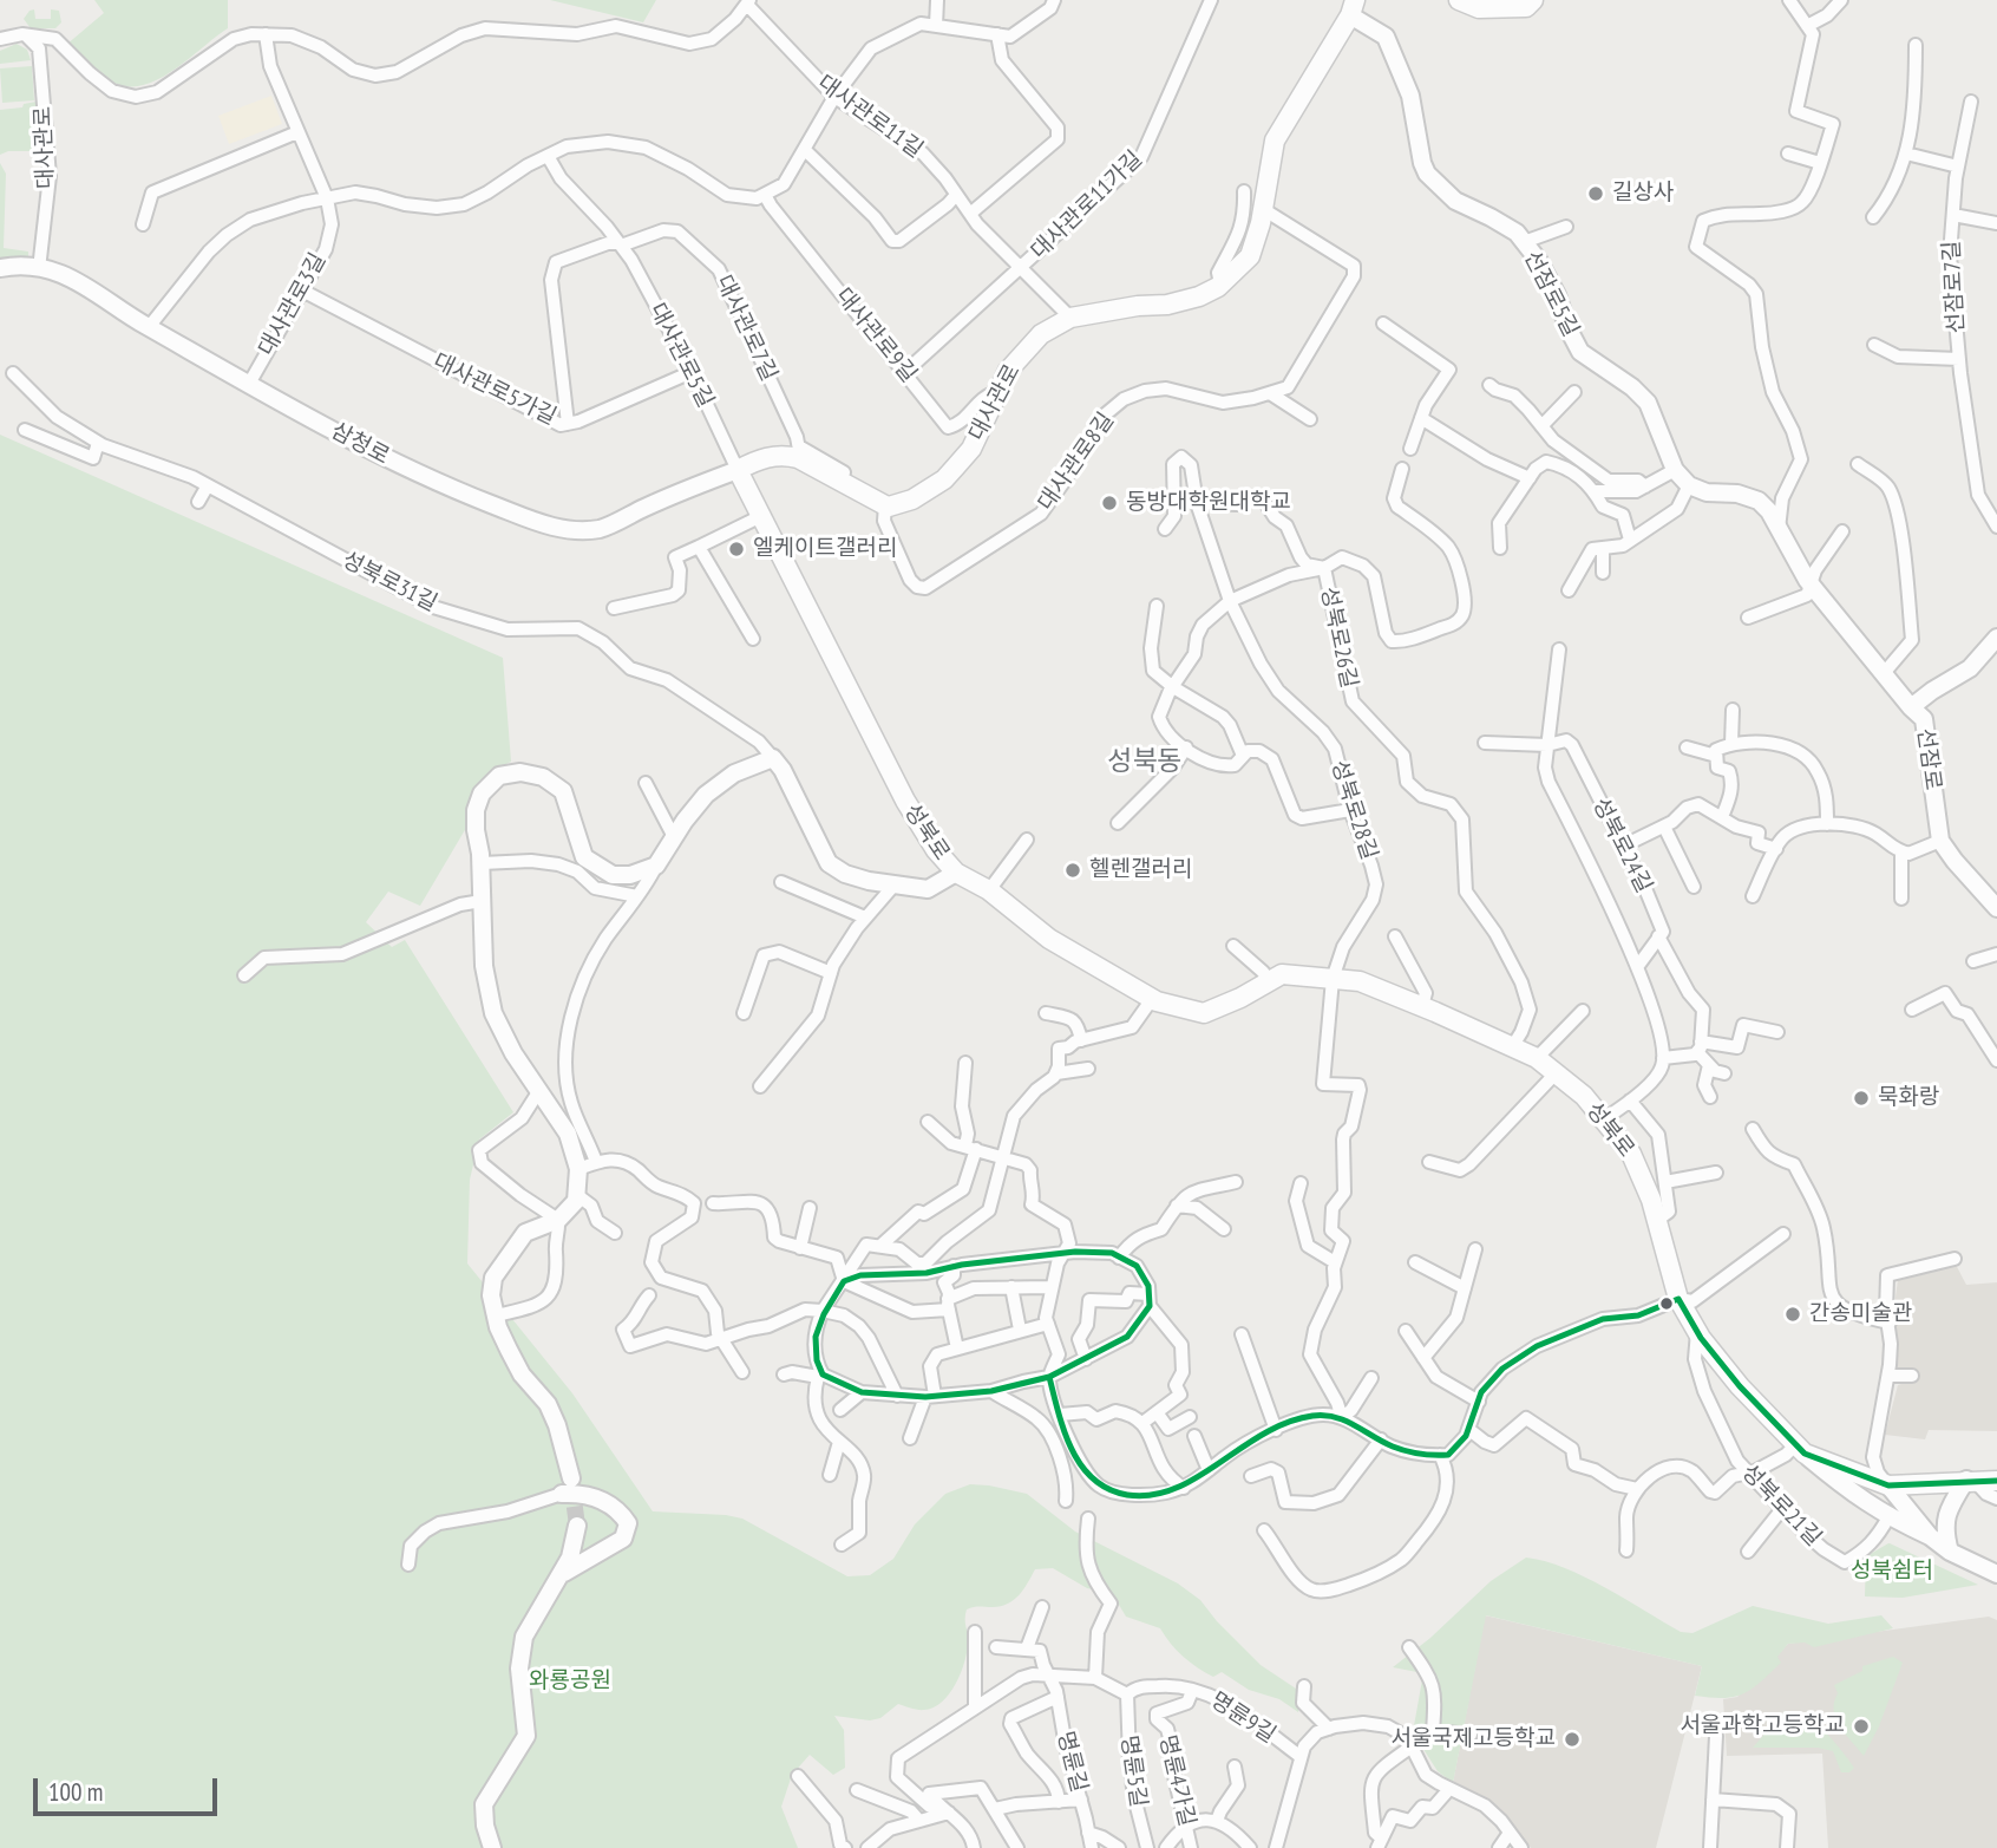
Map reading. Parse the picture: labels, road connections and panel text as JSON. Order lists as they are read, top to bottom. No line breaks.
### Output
{"streets":{"main road":["대사관로","성북로"],"street":["대사관로11길","대사관로11가길","선잠로7길","선잠로5길","대사관로3길","대사관로7길","대사관로9길","대사관로5길","대사관로5가길","삼청로","대사관로8길","성북로31길","성북로26길","선잠로","성북로28길","성북로24길","성북로21길","명륜9길","명륜길","명륜5길","명륜4가길"]},"crossings":[["대사관로11길","대사관로"],["대사관로11길","대사관로11가길"],["대사관로","선잠로5길"],["대사관로","대사관로9길"],["대사관로","삼청로"],["대사관로","대사관로8길"],["대사관로3길","대사관로5가길"],["대사관로3길","삼청로"],["대사관로7길","대사관로5길"],["대사관로5길","대사관로5가길"],["대사관로5길","삼청로"],["대사관로5길","성북로"],["삼청로","성북로"],["성북로31길","성북로"],["성북로26길","성북로28길"],["성북로26길","성북로"],["성북로28길","성북로"],["성북로","성북로21길"],["명륜9길","명륜5길"],["명륜9길","명륜4가길"]],"districts":["성북동"],"parks":["성북쉼터","와룡공원"],"places":["길상사","동방대학원대학교","엘케이트갤러리","헬렌갤러리","묵화랑","간송미술관","서울과학고등학교","서울국제고등학교"],"scale_bar":"100 m"}
